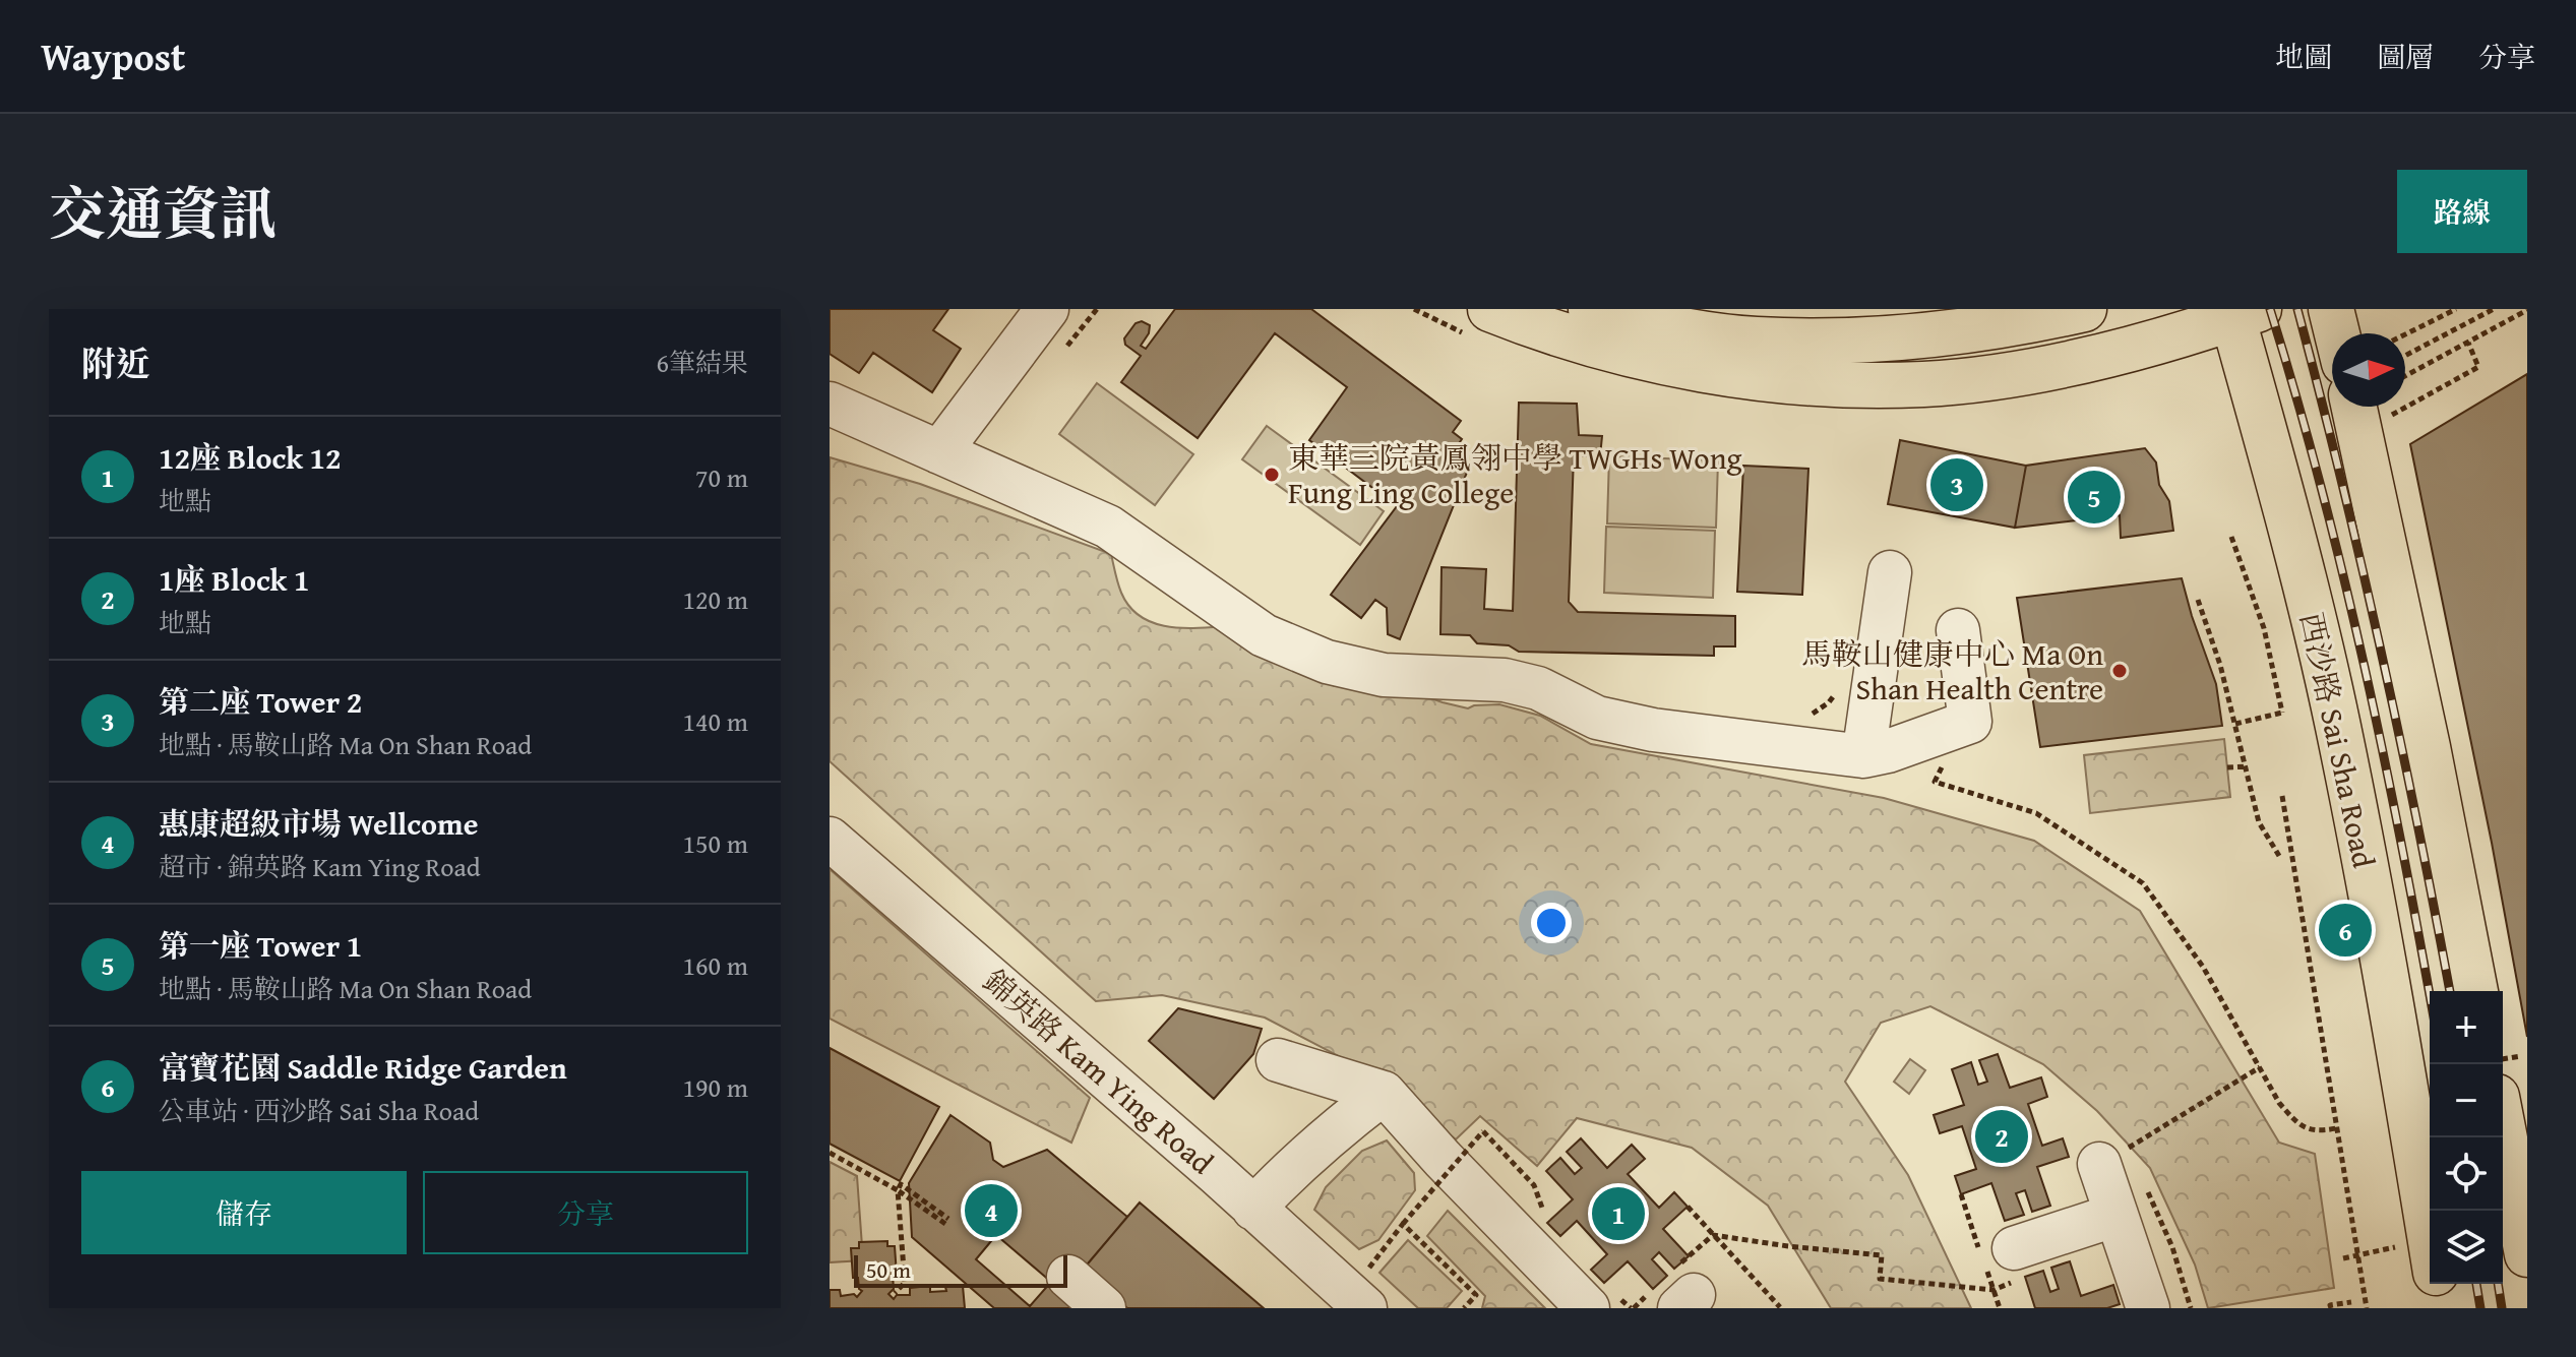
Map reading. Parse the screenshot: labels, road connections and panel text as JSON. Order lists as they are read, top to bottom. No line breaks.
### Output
{"streets":{"main road":["西沙路 Sai Sha Road"],"street":["錦英路 Kam Ying Road"]},"places":["東華三院黃鳳翎中學 TWGHs Wong Fung Ling College","馬鞍山健康中心 Ma On Shan Health Centre"],"scale_bar":"50 m","north":"right","page":{"header":"Waypost","nav":["地圖","圖層","分享"],"title":"交通資訊","buttons":["路線",["儲存","分享"]],"heading":["附近","6筆結果"],"list":[{"mark":"1","name":"12座 Block 12","note":"地點","value":"70 m"},{"mark":"2","name":"1座 Block 1","note":"地點","value":"120 m"},{"mark":"3","name":"第二座 Tower 2","note":"地點 · 馬鞍山路 Ma On Shan Road","value":"140 m"},{"mark":"4","name":"惠康超級市場 Wellcome","note":"超市 · 錦英路 Kam Ying Road","value":"150 m"},{"mark":"5","name":"第一座 Tower 1","note":"地點 · 馬鞍山路 Ma On Shan Road","value":"160 m"},{"mark":"6","name":"富寶花園 Saddle Ridge Garden","note":"公車站 · 西沙路 Sai Sha Road","value":"190 m"}],"pins":["3","5","6","2","4","1"],"map_buttons":["+","−"],"scale":"50 m"}}
